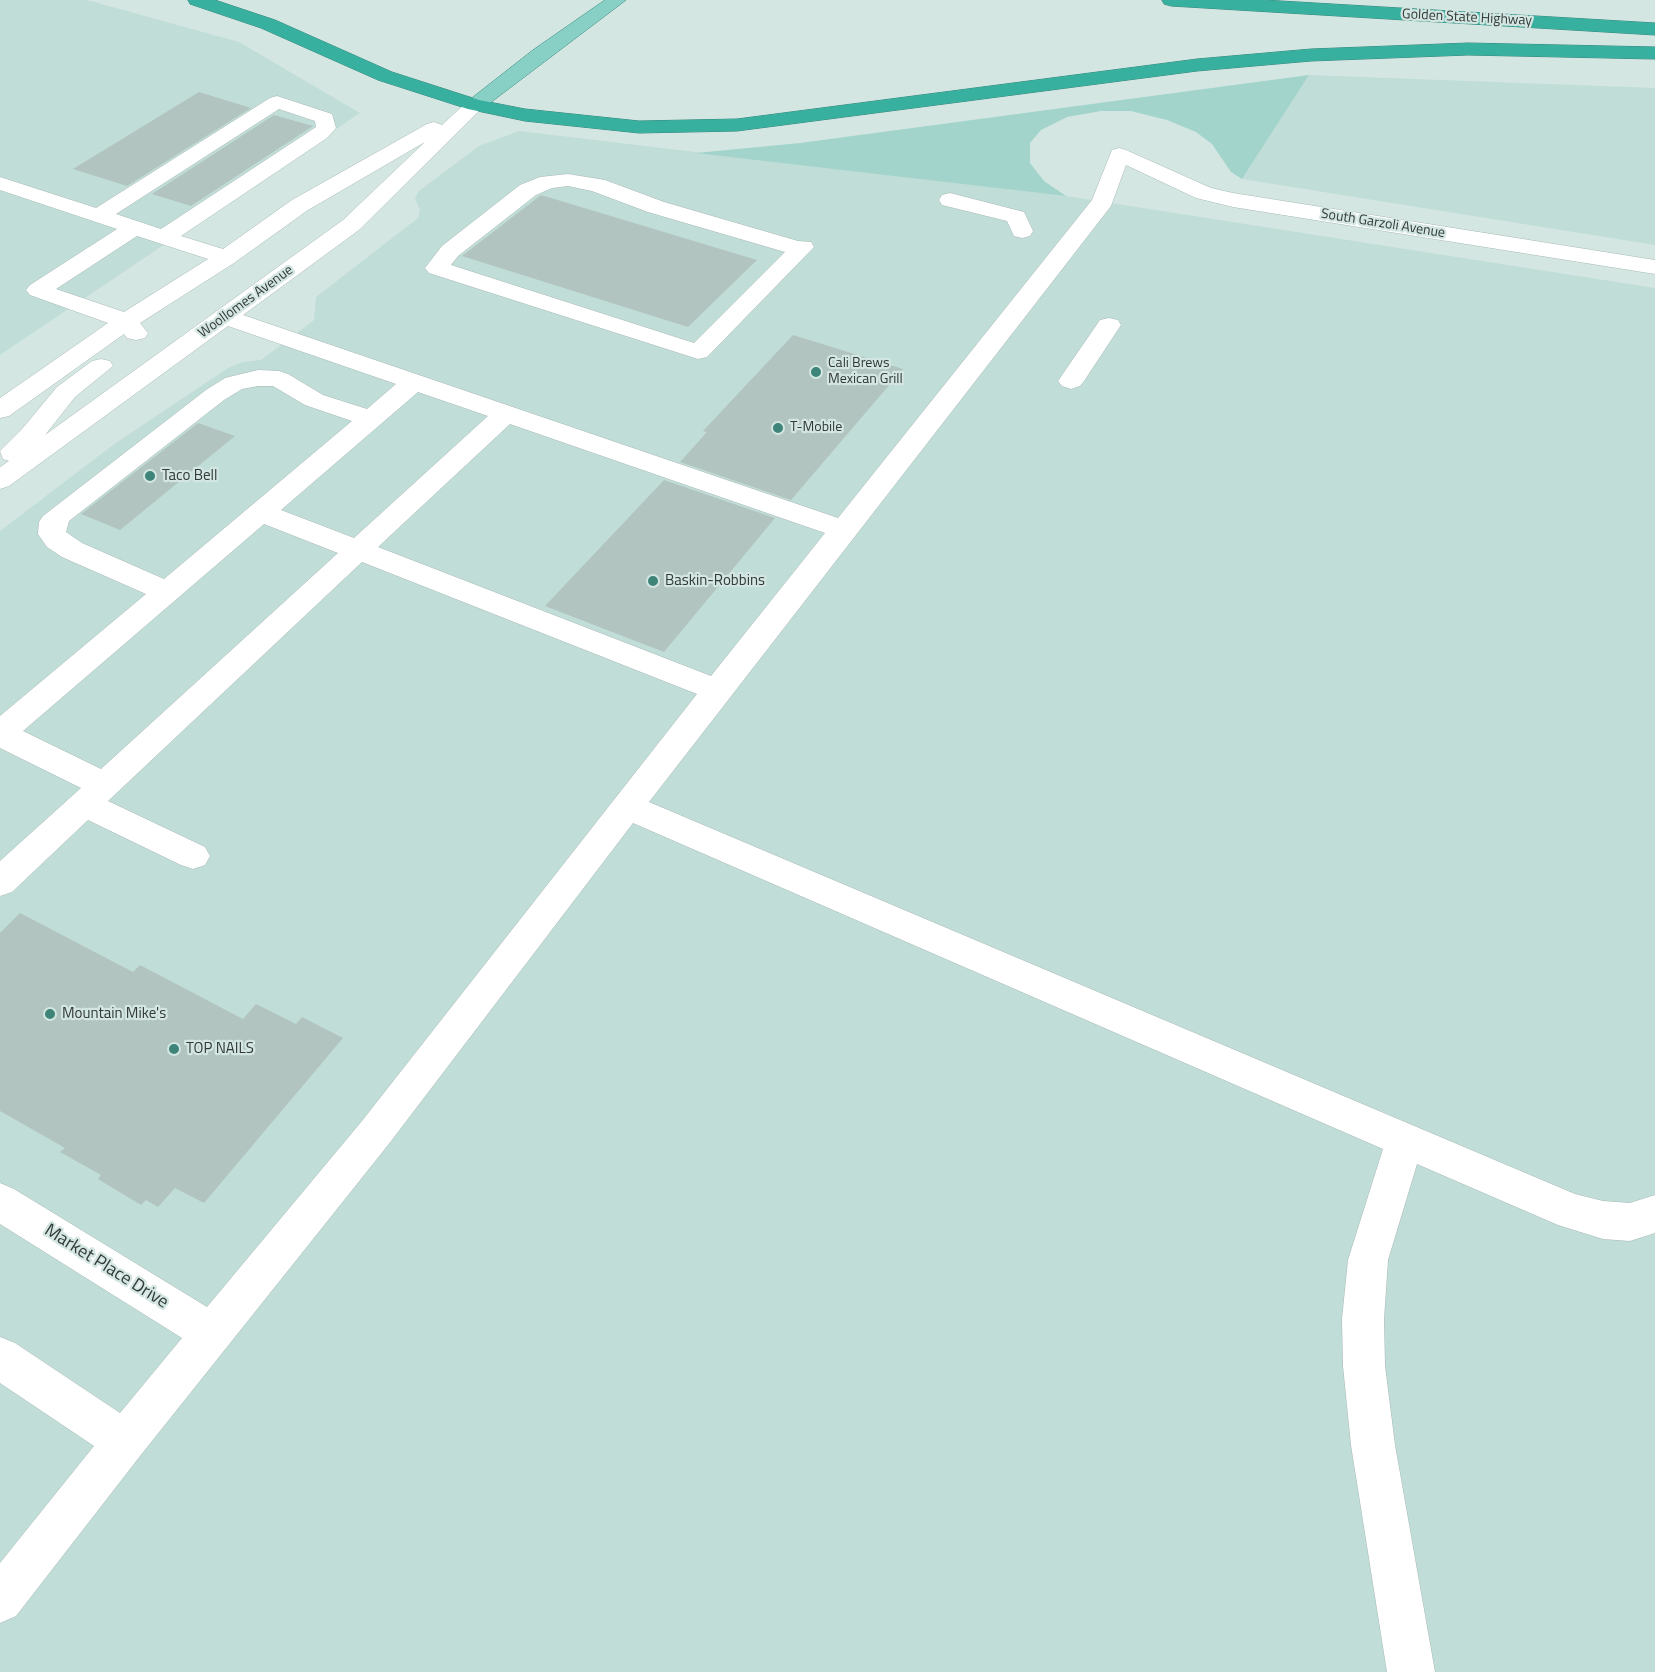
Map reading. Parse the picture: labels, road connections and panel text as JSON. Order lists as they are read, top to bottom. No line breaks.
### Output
{"streets":{"highway":["Golden State Highway"],"main road":["Woollomes Avenue"],"street":["South Garzoli Avenue","Market Place Drive"]},"places":["Cali Brews Mexican Grill","T-Mobile","Taco Bell","Baskin-Robbins","Mountain Mike's","TOP NAILS"]}
